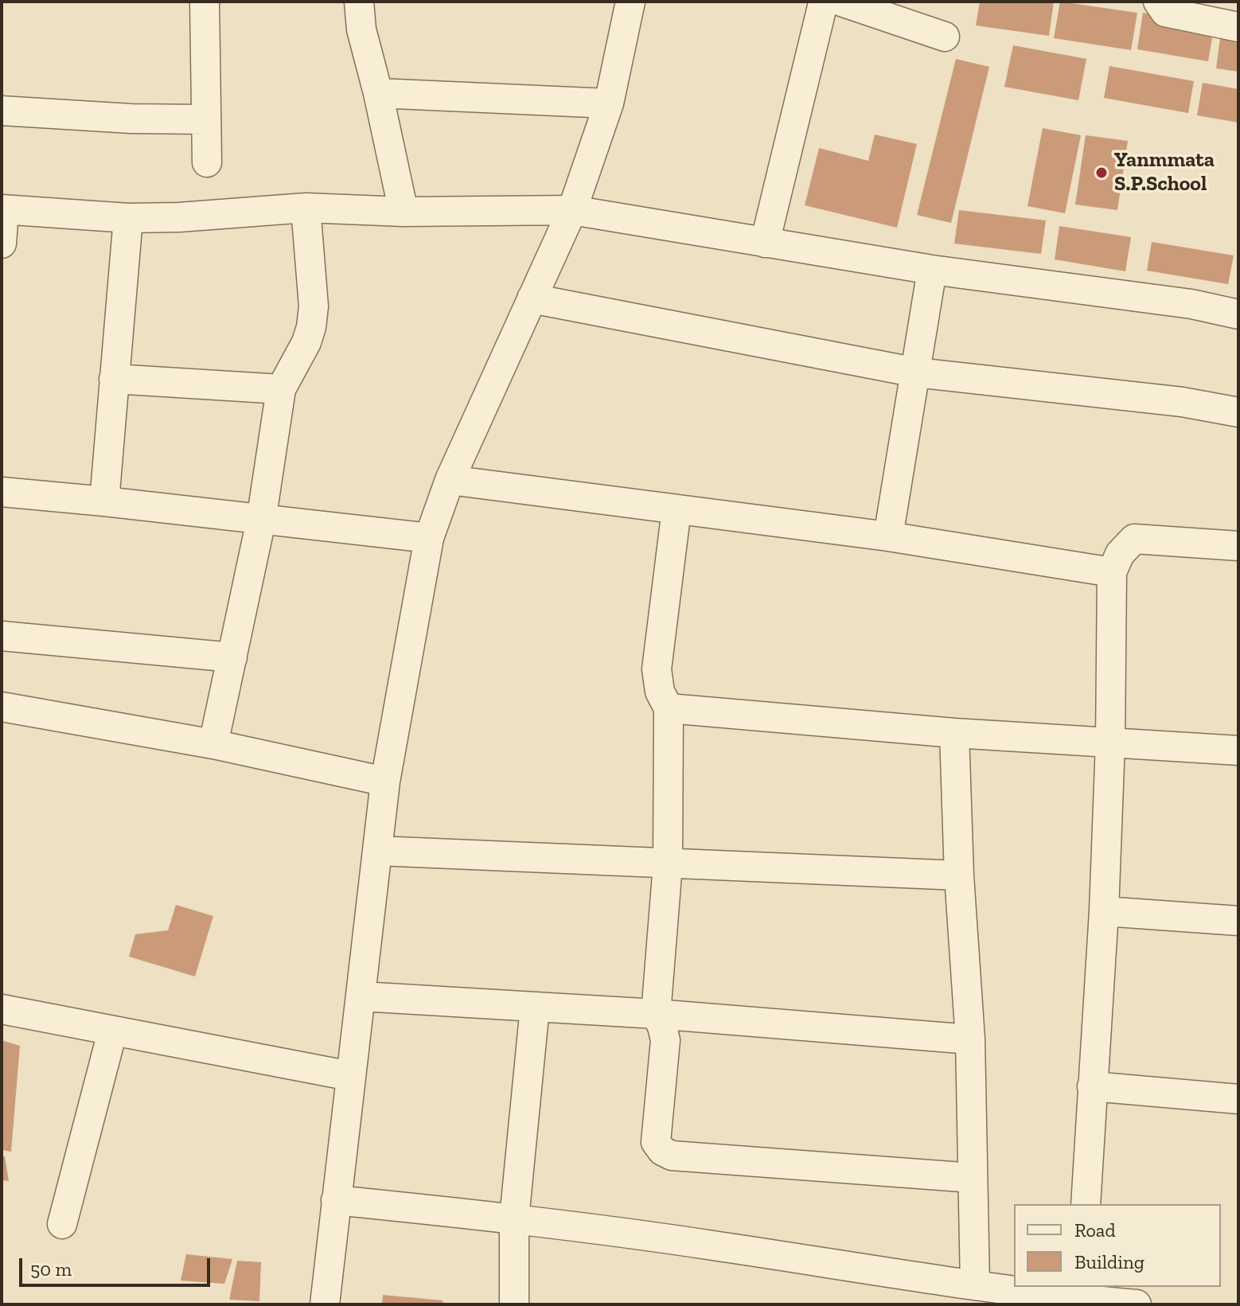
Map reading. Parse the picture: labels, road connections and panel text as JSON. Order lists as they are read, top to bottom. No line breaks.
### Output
{"places":["Yanmmata S.P.School"],"legend":["Road","Building"],"scale_bar":"50 m"}
